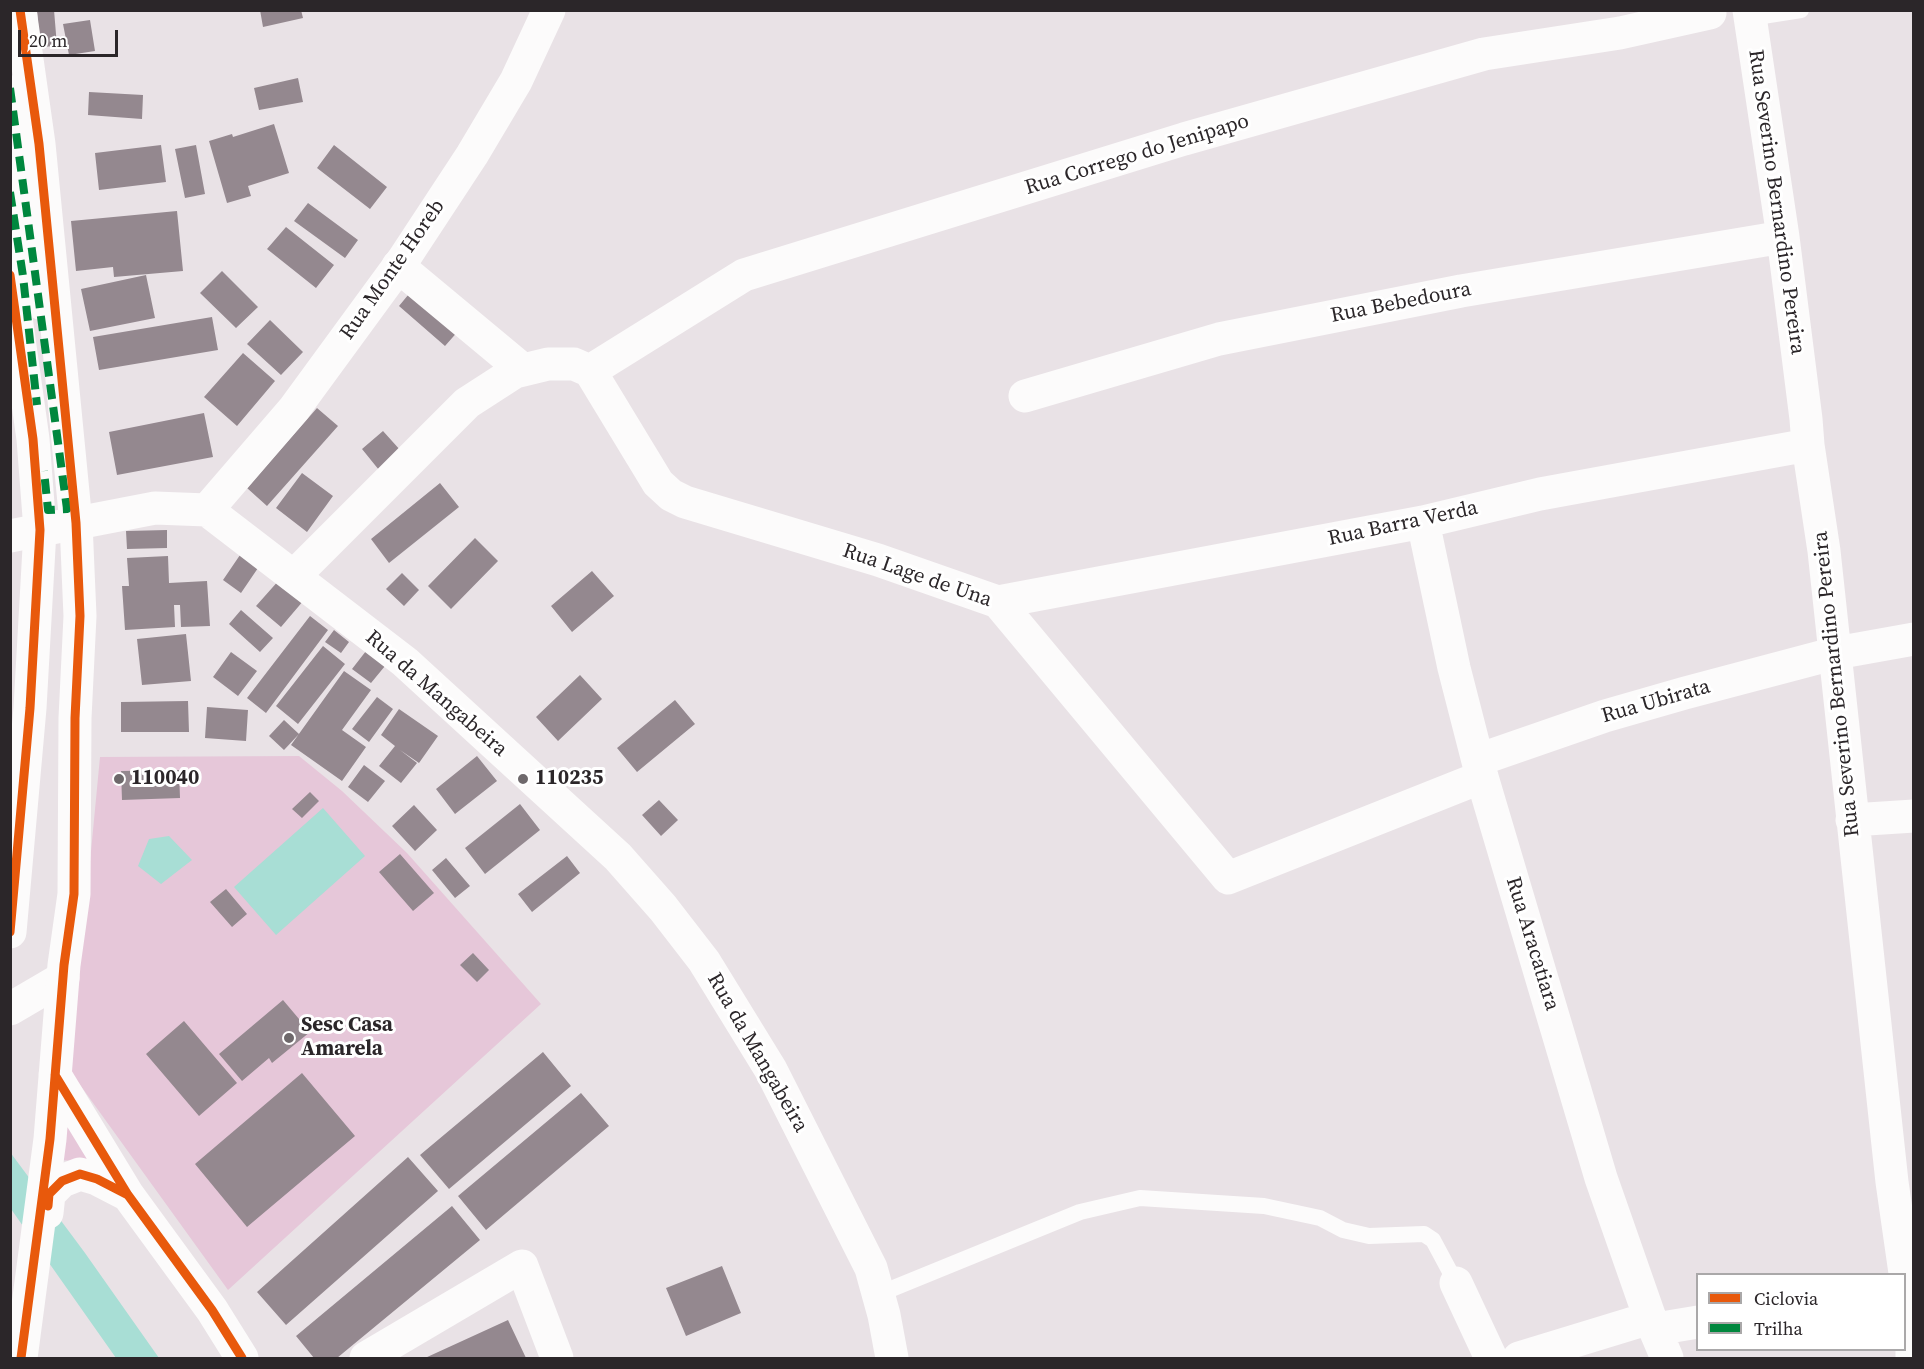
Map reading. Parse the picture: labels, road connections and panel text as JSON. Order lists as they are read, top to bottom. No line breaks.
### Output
{"streets":{"street":["Rua Corrego do Jenipapo","Rua Severino Bernardino Pereira","Rua Monte Horeb","Rua Bebedoura","Rua Barra Verda","Rua Lage de Una","Rua da Mangabeira","Rua Ubirata","Rua Aracatiara"]},"crossings":[["Rua Corrego do Jenipapo","Rua Severino Bernardino Pereira"],["Rua Corrego do Jenipapo","Rua Lage de Una"],["Rua Severino Bernardino Pereira","Rua Bebedoura"],["Rua Severino Bernardino Pereira","Rua Barra Verda"],["Rua Severino Bernardino Pereira","Rua Ubirata"],["Rua Monte Horeb","Rua da Mangabeira"],["Rua Barra Verda","Rua Lage de Una"],["Rua Barra Verda","Rua Aracatiara"],["Rua Lage de Una","Rua Ubirata"],["Rua Ubirata","Rua Aracatiara"]],"places":["110040","110235","Sesc Casa Amarela"],"legend":["Ciclovia","Trilha"],"scale_bar":"20 m"}
